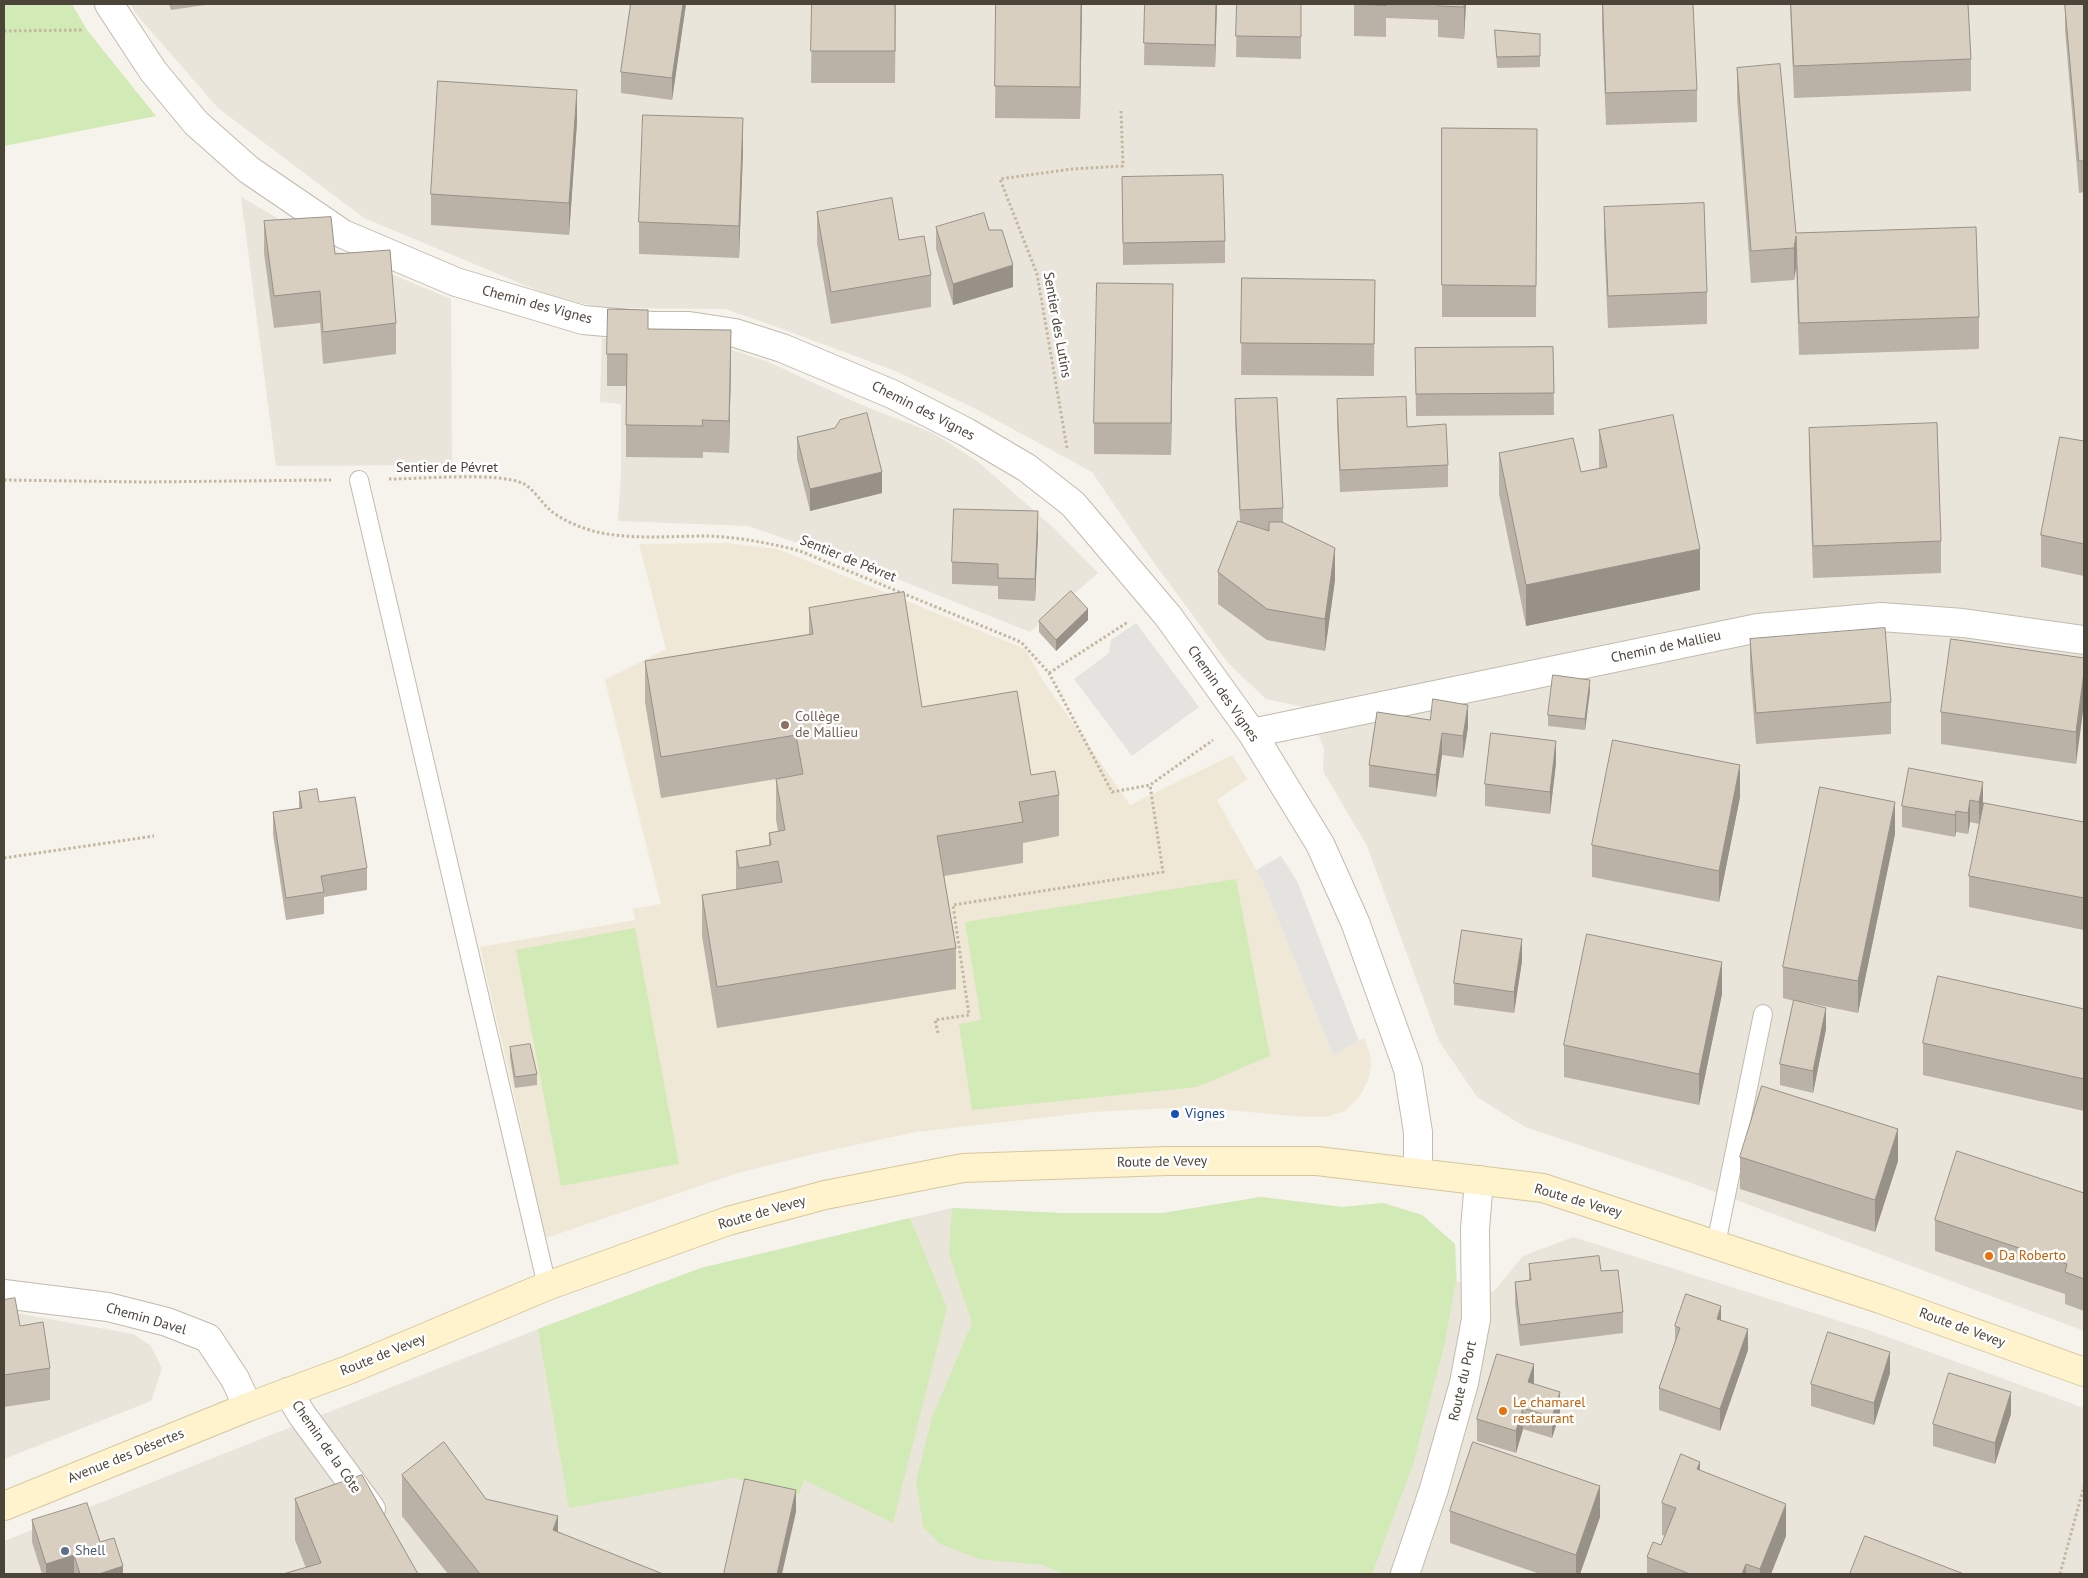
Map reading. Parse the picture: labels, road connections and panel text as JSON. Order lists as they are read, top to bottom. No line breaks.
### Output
{"streets":{"main road":["Route de Vevey","Avenue des Désertes"],"street":["Chemin des Vignes","Chemin de Mallieu","Chemin Davel","Route du Port","Chemin de la Côte"],"path":["Sentier des Lutins","Sentier de Pévret"]},"crossings":[["Chemin des Vignes","Chemin de Mallieu"],["Chemin des Vignes","Route de Vevey"],["Route de Vevey","Chemin Davel"],["Route de Vevey","Route du Port"],["Route de Vevey","Chemin de la Côte"],["Route de Vevey","Avenue des Désertes"],["Chemin Davel","Avenue des Désertes"]],"places":["Collège de Mallieu","Vignes","Da Roberto","Le chamarel restaurant","Shell"]}
